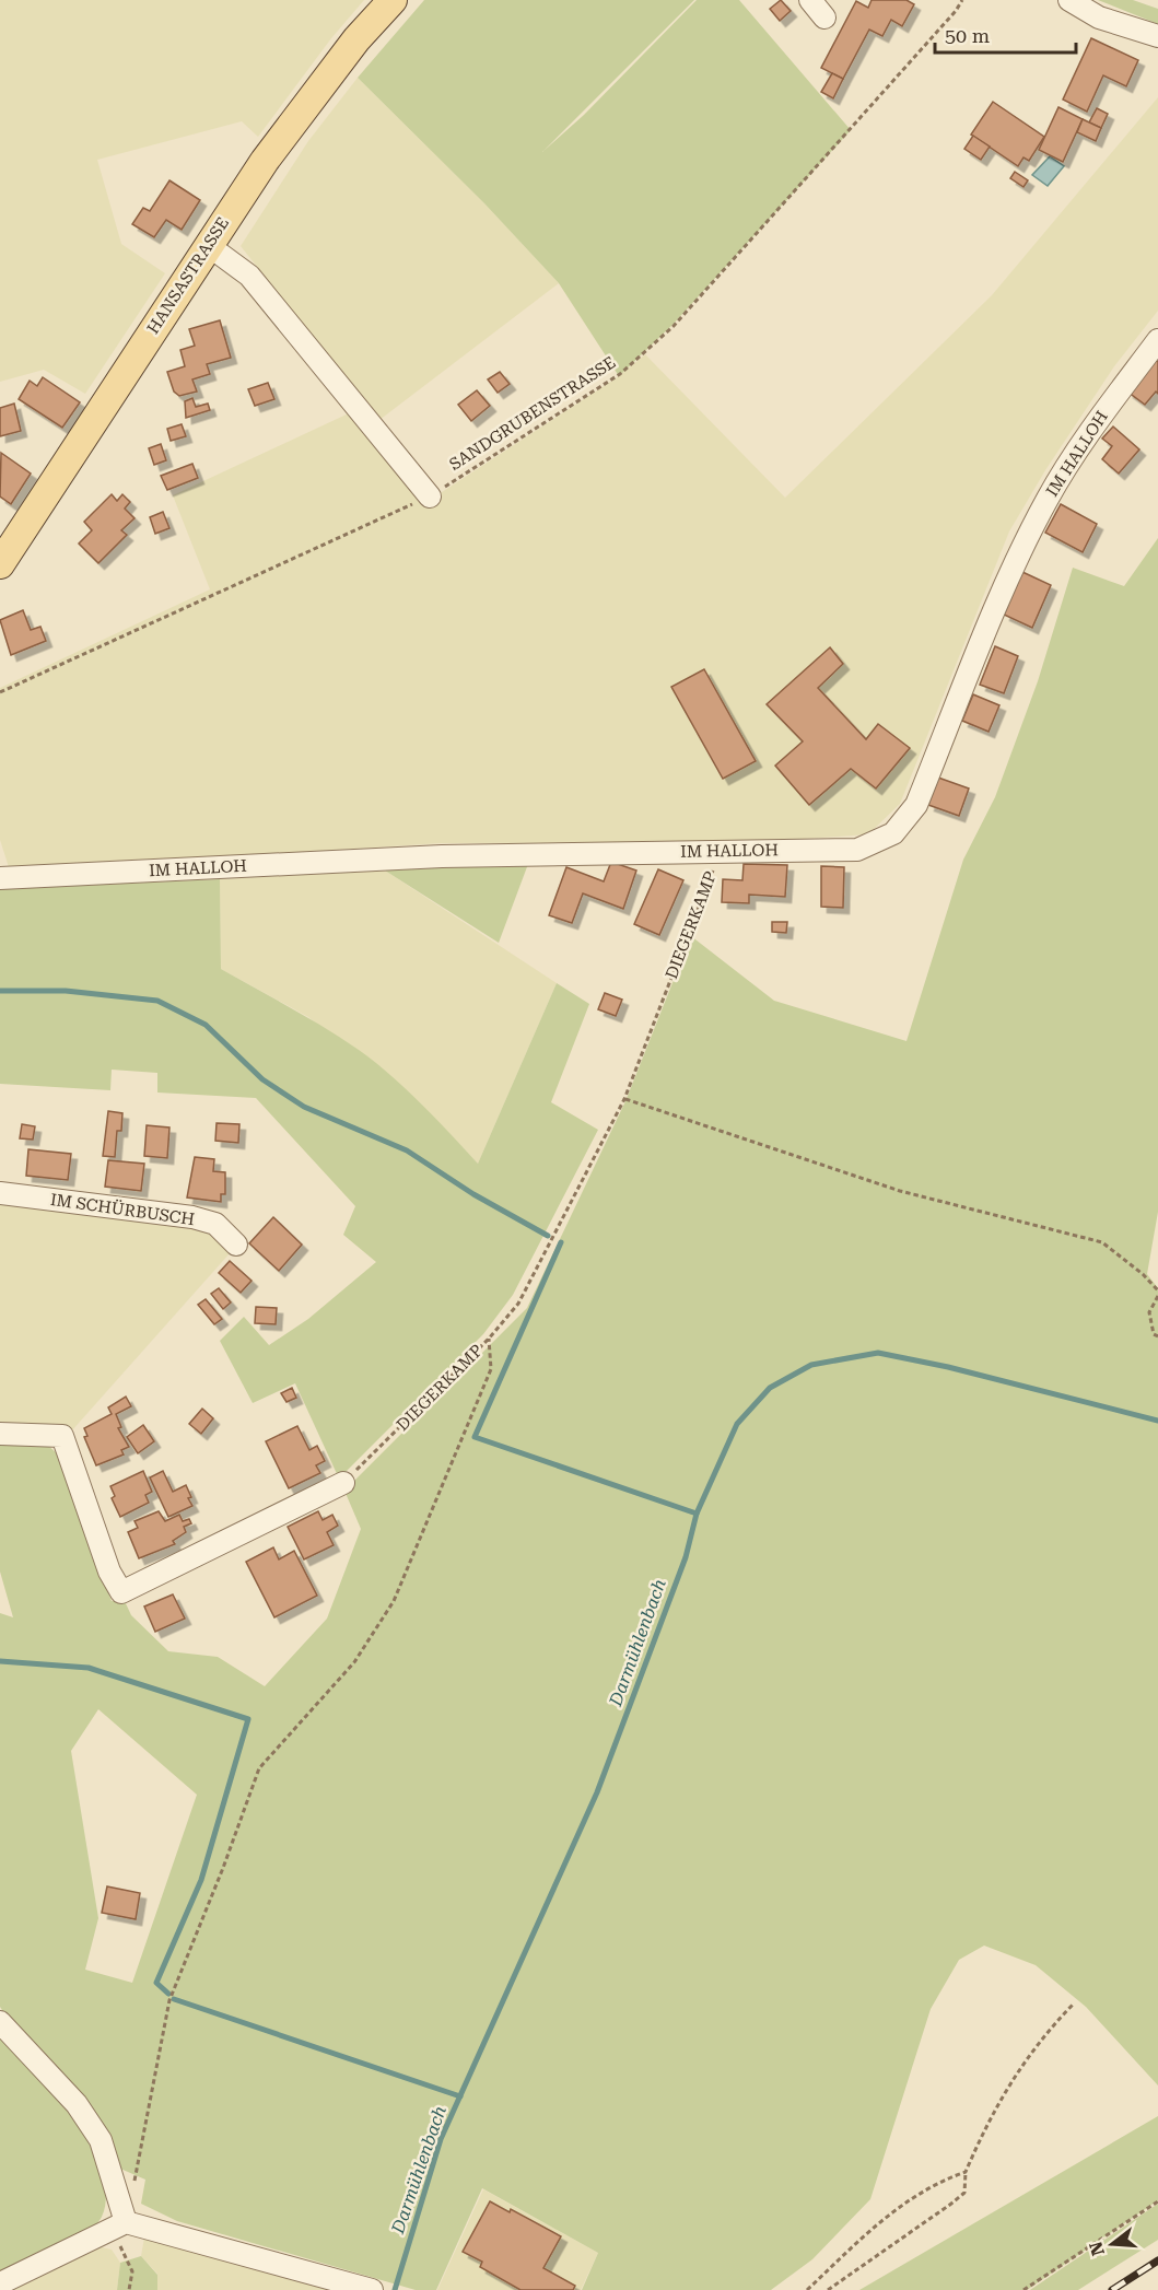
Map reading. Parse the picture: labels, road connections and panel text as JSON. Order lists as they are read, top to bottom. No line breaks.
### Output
{"streets":{"main road":["HANSASTRASSE"],"street":["IM HALLOH","IM SCHÜRBUSCH"],"path":["SANDGRUBENSTRASSE","DIEGERKAMP"]},"crossings":[["IM HALLOH","DIEGERKAMP"]],"water":["Darmühlenbach"],"scale_bar":"50 m","north":"left"}
